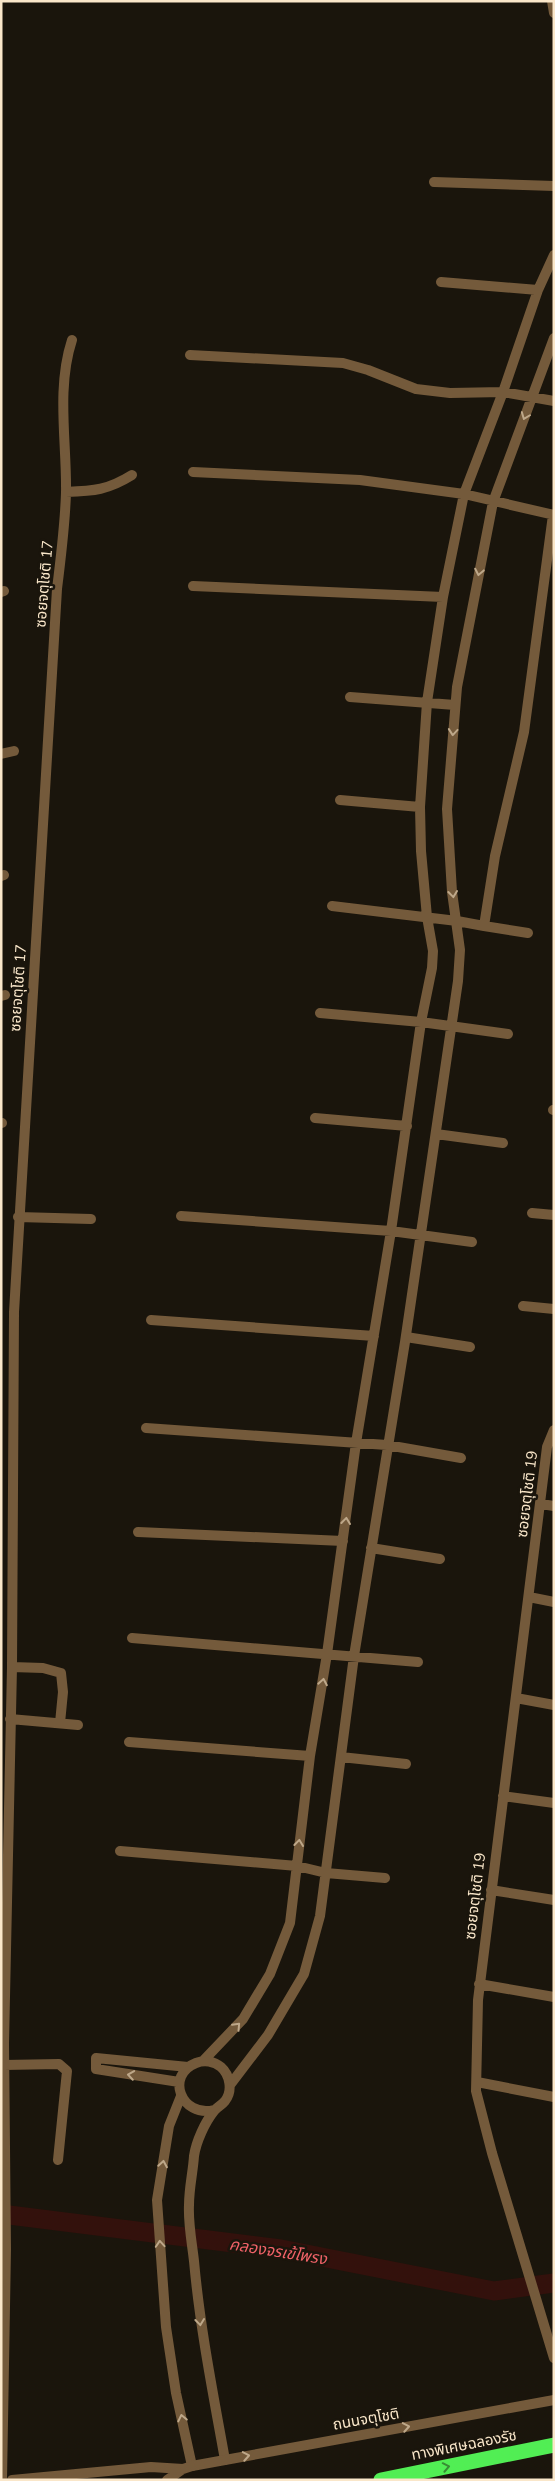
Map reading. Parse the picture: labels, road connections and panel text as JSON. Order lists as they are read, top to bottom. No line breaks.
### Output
{"streets":{"highway":["ทางพิเศษฉลองรัช"],"street":["ซอยจตุโชติ 17","ซอยจตุโชติ 19","ถนนจตุโชติ"]},"one_way":["ถนนจตุโชติ","ทางพิเศษฉลองรัช"],"water":["คลองจรเข้โพรง"]}
